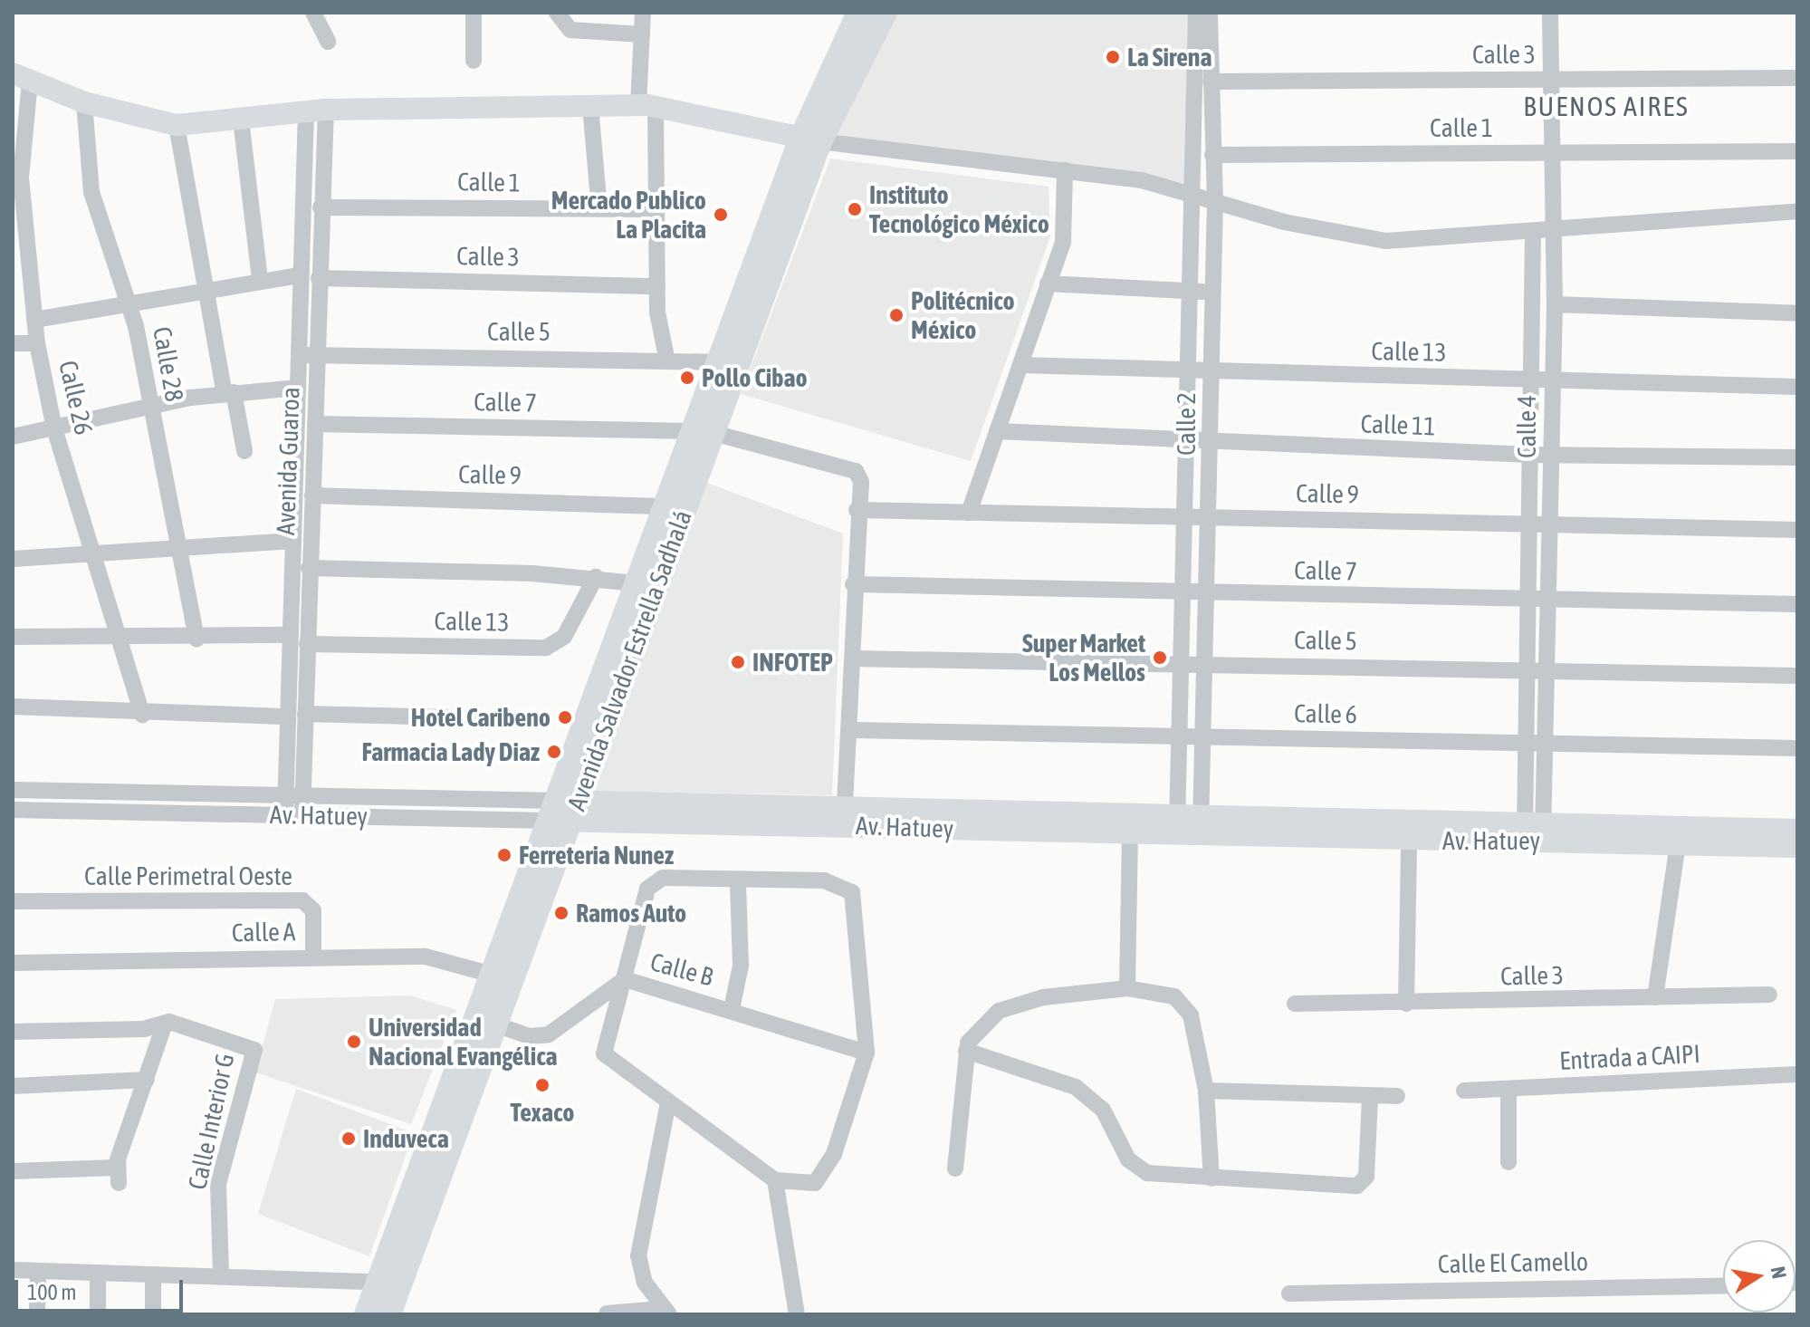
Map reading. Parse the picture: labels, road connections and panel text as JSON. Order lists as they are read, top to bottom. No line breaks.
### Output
{"streets":{"highway":["Avenida Salvador Estrella Sadhalá"],"main road":["Av. Hatuey"],"street":["Calle 3","Calle 1","Calle 5","Calle 13","Calle 28","Calle 26","Calle 7","Calle 2","Calle 11","Calle 4","Avenida Guaroa","Calle 9","Calle 6","Calle Perimetral Oeste","Calle A","Calle B","Entrada a CAIPI","Calle Interior G","Calle El Camello"]},"crossings":[["Calle 3","Calle 2"],["Calle 3","Calle 4"],["Calle 3","Avenida Guaroa"],["Calle 1","Calle 2"],["Calle 1","Calle 4"],["Calle 1","Avenida Guaroa"],["Calle 5","Calle 2"],["Calle 5","Calle 4"],["Calle 5","Avenida Guaroa"],["Calle 5","Avenida Salvador Estrella Sadhalá"],["Calle 13","Calle 2"],["Calle 13","Calle 4"],["Calle 13","Avenida Guaroa"],["Calle 7","Calle 2"],["Calle 7","Calle 4"],["Calle 7","Avenida Guaroa"],["Calle 7","Avenida Salvador Estrella Sadhalá"],["Calle 2","Calle 11"],["Calle 2","Calle 9"],["Calle 2","Calle 6"],["Calle 2","Av. Hatuey"],["Calle 11","Calle 4"],["Calle 4","Calle 9"],["Calle 4","Calle 6"],["Calle 4","Av. Hatuey"],["Avenida Guaroa","Calle 9"],["Avenida Guaroa","Av. Hatuey"],["Calle 9","Avenida Salvador Estrella Sadhalá"],["Avenida Salvador Estrella Sadhalá","Av. Hatuey"],["Avenida Salvador Estrella Sadhalá","Calle A"],["Avenida Salvador Estrella Sadhalá","Calle B"],["Calle Perimetral Oeste","Calle A"]],"districts":["BUENOS AIRES"],"places":["La Sirena","Instituto Tecnológico México","Mercado Publico La Placita","Politécnico México","Pollo Cibao","Super Market Los Mellos","INFOTEP","Hotel Caribeno","Farmacia Lady Diaz","Ferreteria Nunez","Ramos Auto","Universidad Nacional Evangélica","Texaco","Induveca"],"scale_bar":"100 m","north":"right"}
